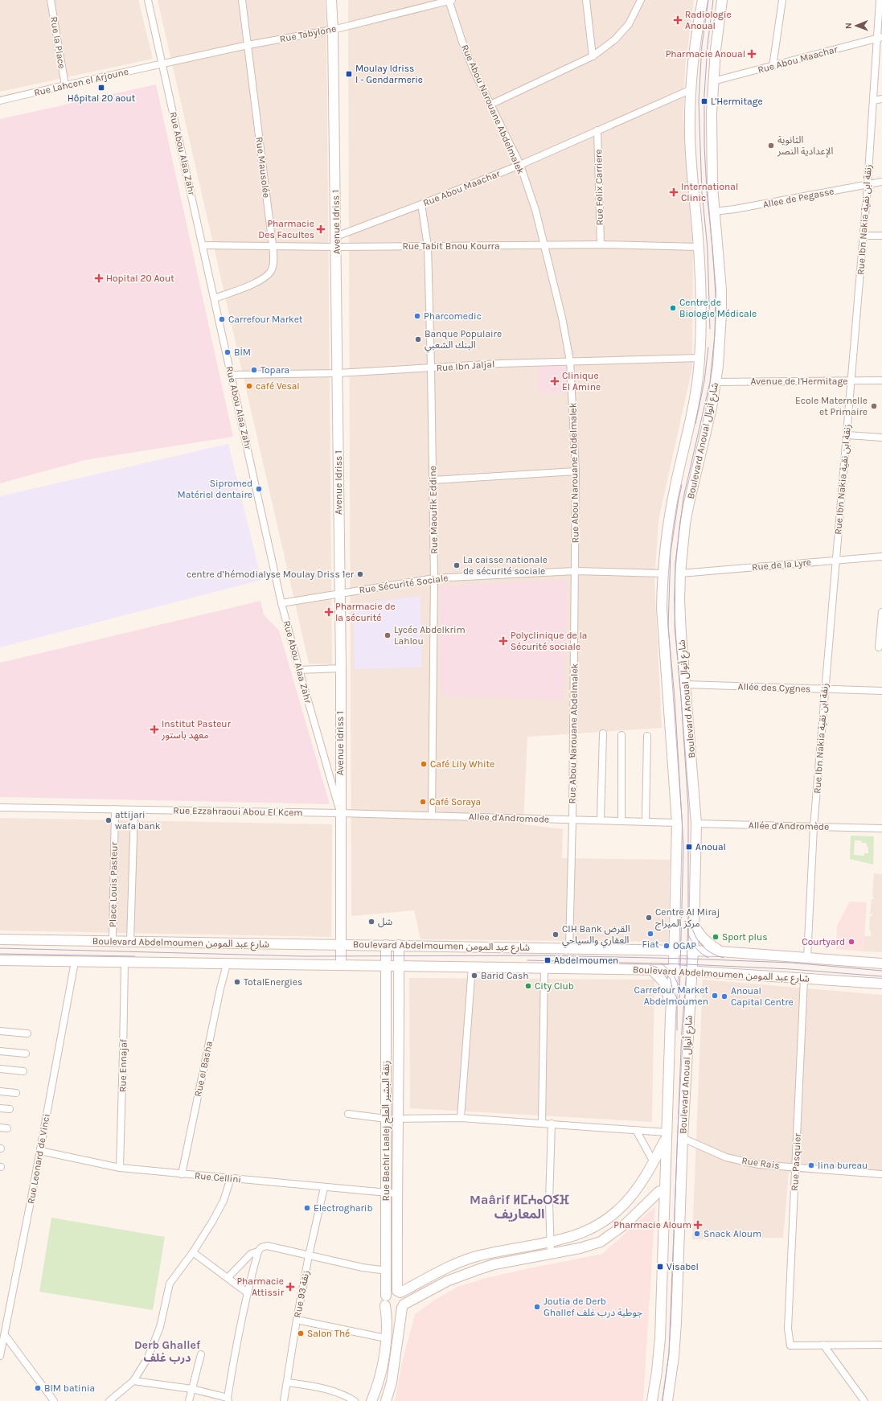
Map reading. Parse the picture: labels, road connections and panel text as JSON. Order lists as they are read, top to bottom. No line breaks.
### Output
{"streets":{"main road":["Avenue Idriss 1","Boulevard Anoual شارع أنوال","Boulevard Abdelmoumen شارع عبد المومن","Rue Bachir Laalej زنقة البشير العلج"],"street":["Rue Tabylone","Rue la Place","Rue Abou Maachar","Rue Lahcen el Arjoune","Rue Abou Narouane Abdelmalek","Rue Abou Alaa Zahr","Rue Mausolée","Rue Felix Carriere","Allee de Pegasse","Rue Ibn Nakia زنقة ابن نقية","Rue Tabit Bnou Kourra","Rue Ibn Jaljal","Avenue de l'Hermitage","Rue Maoufik Eddine","Rue de la Lyre","Rue Sécurité Sociale","Allée des Cygnes","Rue Ezzahraoui Abou El Kcem","Allee d'Andromede","Allée d'Andromède","Place Louis Pasteur","Rue Ennajaf","Rue el Basha","Rue Leonard de Vinci","Rue Pasquier","Rue Rais","Rue Cellini","Rue 93 زنقة"]},"crossings":[["Rue Tabylone","Rue Lahcen el Arjoune"],["Rue Tabylone","Rue Abou Narouane Abdelmalek"],["Rue Tabylone","Rue Abou Alaa Zahr"],["Rue Tabylone","Rue Mausolée"],["Rue Tabylone","Avenue Idriss 1"],["Rue la Place","Rue Lahcen el Arjoune"],["Rue Abou Maachar","Rue Abou Narouane Abdelmalek"],["Rue Abou Maachar","Rue Felix Carriere"],["Rue Abou Maachar","Rue Ibn Nakia زنقة ابن نقية"],["Rue Abou Maachar","Avenue Idriss 1"],["Rue Abou Maachar","Boulevard Anoual شارع أنوال"],["Rue Abou Maachar","Rue Maoufik Eddine"],["Rue Lahcen el Arjoune","Rue Abou Alaa Zahr"],["Rue Abou Narouane Abdelmalek","Rue Tabit Bnou Kourra"],["Rue Abou Narouane Abdelmalek","Rue Ibn Jaljal"],["Rue Abou Narouane Abdelmalek","Rue Sécurité Sociale"],["Rue Abou Narouane Abdelmalek","Allee d'Andromede"],["Rue Abou Narouane Abdelmalek","Boulevard Abdelmoumen شارع عبد المومن"],["Rue Abou Alaa Zahr","Rue Mausolée"],["Rue Abou Alaa Zahr","Avenue Idriss 1"],["Rue Abou Alaa Zahr","Rue Tabit Bnou Kourra"],["Rue Abou Alaa Zahr","Rue Ibn Jaljal"],["Rue Abou Alaa Zahr","Rue Sécurité Sociale"],["Rue Abou Alaa Zahr","Rue Ezzahraoui Abou El Kcem"],["Rue Abou Alaa Zahr","Allee d'Andromede"],["Rue Mausolée","Rue Tabit Bnou Kourra"],["Rue Felix Carriere","Rue Tabit Bnou Kourra"],["Allee de Pegasse","Rue Ibn Nakia زنقة ابن نقية"],["Allee de Pegasse","Boulevard Anoual شارع أنوال"],["Rue Ibn Nakia زنقة ابن نقية","Avenue de l'Hermitage"],["Rue Ibn Nakia زنقة ابن نقية","Rue de la Lyre"],["Rue Ibn Nakia زنقة ابن نقية","Allée des Cygnes"],["Rue Ibn Nakia زنقة ابن نقية","Allée d'Andromède"],["Rue Ibn Nakia زنقة ابن نقية","Boulevard Abdelmoumen شارع عبد المومن"],["Avenue Idriss 1","Rue Tabit Bnou Kourra"],["Avenue Idriss 1","Rue Ibn Jaljal"],["Avenue Idriss 1","Rue Sécurité Sociale"],["Avenue Idriss 1","Rue Ezzahraoui Abou El Kcem"],["Avenue Idriss 1","Allee d'Andromede"],["Avenue Idriss 1","Boulevard Abdelmoumen شارع عبد المومن"],["Rue Tabit Bnou Kourra","Boulevard Anoual شارع أنوال"],["Rue Tabit Bnou Kourra","Rue Maoufik Eddine"],["Rue Ibn Jaljal","Boulevard Anoual شارع أنوال"],["Rue Ibn Jaljal","Rue Maoufik Eddine"],["Avenue de l'Hermitage","Boulevard Anoual شارع أنوال"],["Boulevard Anoual شارع أنوال","Rue de la Lyre"],["Boulevard Anoual شارع أنوال","Rue Sécurité Sociale"],["Boulevard Anoual شارع أنوال","Allée des Cygnes"],["Boulevard Anoual شارع أنوال","Allee d'Andromede"],["Boulevard Anoual شارع أنوال","Allée d'Andromède"],["Boulevard Anoual شارع أنوال","Boulevard Abdelmoumen شارع عبد المومن"],["Boulevard Anoual شارع أنوال","Rue Rais"],["Rue Maoufik Eddine","Rue Sécurité Sociale"],["Rue Maoufik Eddine","Allee d'Andromede"],["Rue Ezzahraoui Abou El Kcem","Allee d'Andromede"],["Rue Ezzahraoui Abou El Kcem","Place Louis Pasteur"],["Place Louis Pasteur","Boulevard Abdelmoumen شارع عبد المومن"],["Boulevard Abdelmoumen شارع عبد المومن","Rue Ennajaf"],["Boulevard Abdelmoumen شارع عبد المومن","Rue el Basha"],["Boulevard Abdelmoumen شارع عبد المومن","Rue Bachir Laalej زنقة البشير العلج"],["Boulevard Abdelmoumen شارع عبد المومن","Rue Leonard de Vinci"],["Boulevard Abdelmoumen شارع عبد المومن","Rue Pasquier"],["Rue Ennajaf","Rue Cellini"],["Rue el Basha","Rue Cellini"],["Rue Bachir Laalej زنقة البشير العلج","Rue Cellini"],["Rue Leonard de Vinci","Rue Cellini"],["Rue Pasquier","Rue Rais"],["Rue Cellini","Rue 93 زنقة"]],"districts":["Maârif ⵍⵎⵄⴰⵔⵉⴼ المعاريف","Derb Ghallef درب غلف"],"places":{"health":["Radiologie Anoual","Pharmacie Anoual","International Clinic","Pharmacie Des Facultes","Hopital 20 Aout","Clinique El Amine","Pharmacie de la sécurité","Polyclinique de la Sécurité sociale","Institut Pasteur معهد باستور","Pharmacie Aloum","Pharmacie Attissir"],"transit":["Moulay Idriss I - Gendarmerie","Hôpital 20 aout","L'Hermitage","Anoual","Abdelmoumen","Visabel"],"other":["الثانوية الإعدادية النصر","Centre de Biologie Médicale","Pharcomedic","Carrefour Market","Banque Populaire البنك الشعبي","BİM","Topara","café Vesal","Ecole Maternelle et Primaire","Sipromed Matériel dentaire","La caisse nationale de sécurité sociale","centre d’hémodialyse Moulay Driss 1er","Lycée Abdelkrim Lahlou","Café Lily White","Café Soraya","attijari wafa bank","Centre Al Miraj مركز الميراج","شل","Fiat","CIH Bank القرض العقاري والسياحي","Sport plus","Courtyard","OGAP","Barid Cash","TotalEnergies","City Club","Carrefour Market Abdelmoumen","Anoual Capital Centre","lina bureau","Electrogharib","Snack Aloum","Joutia de Derb Ghallef جوطية درب غلف","Salon Thé","BIM batinia"]},"north":"left"}
